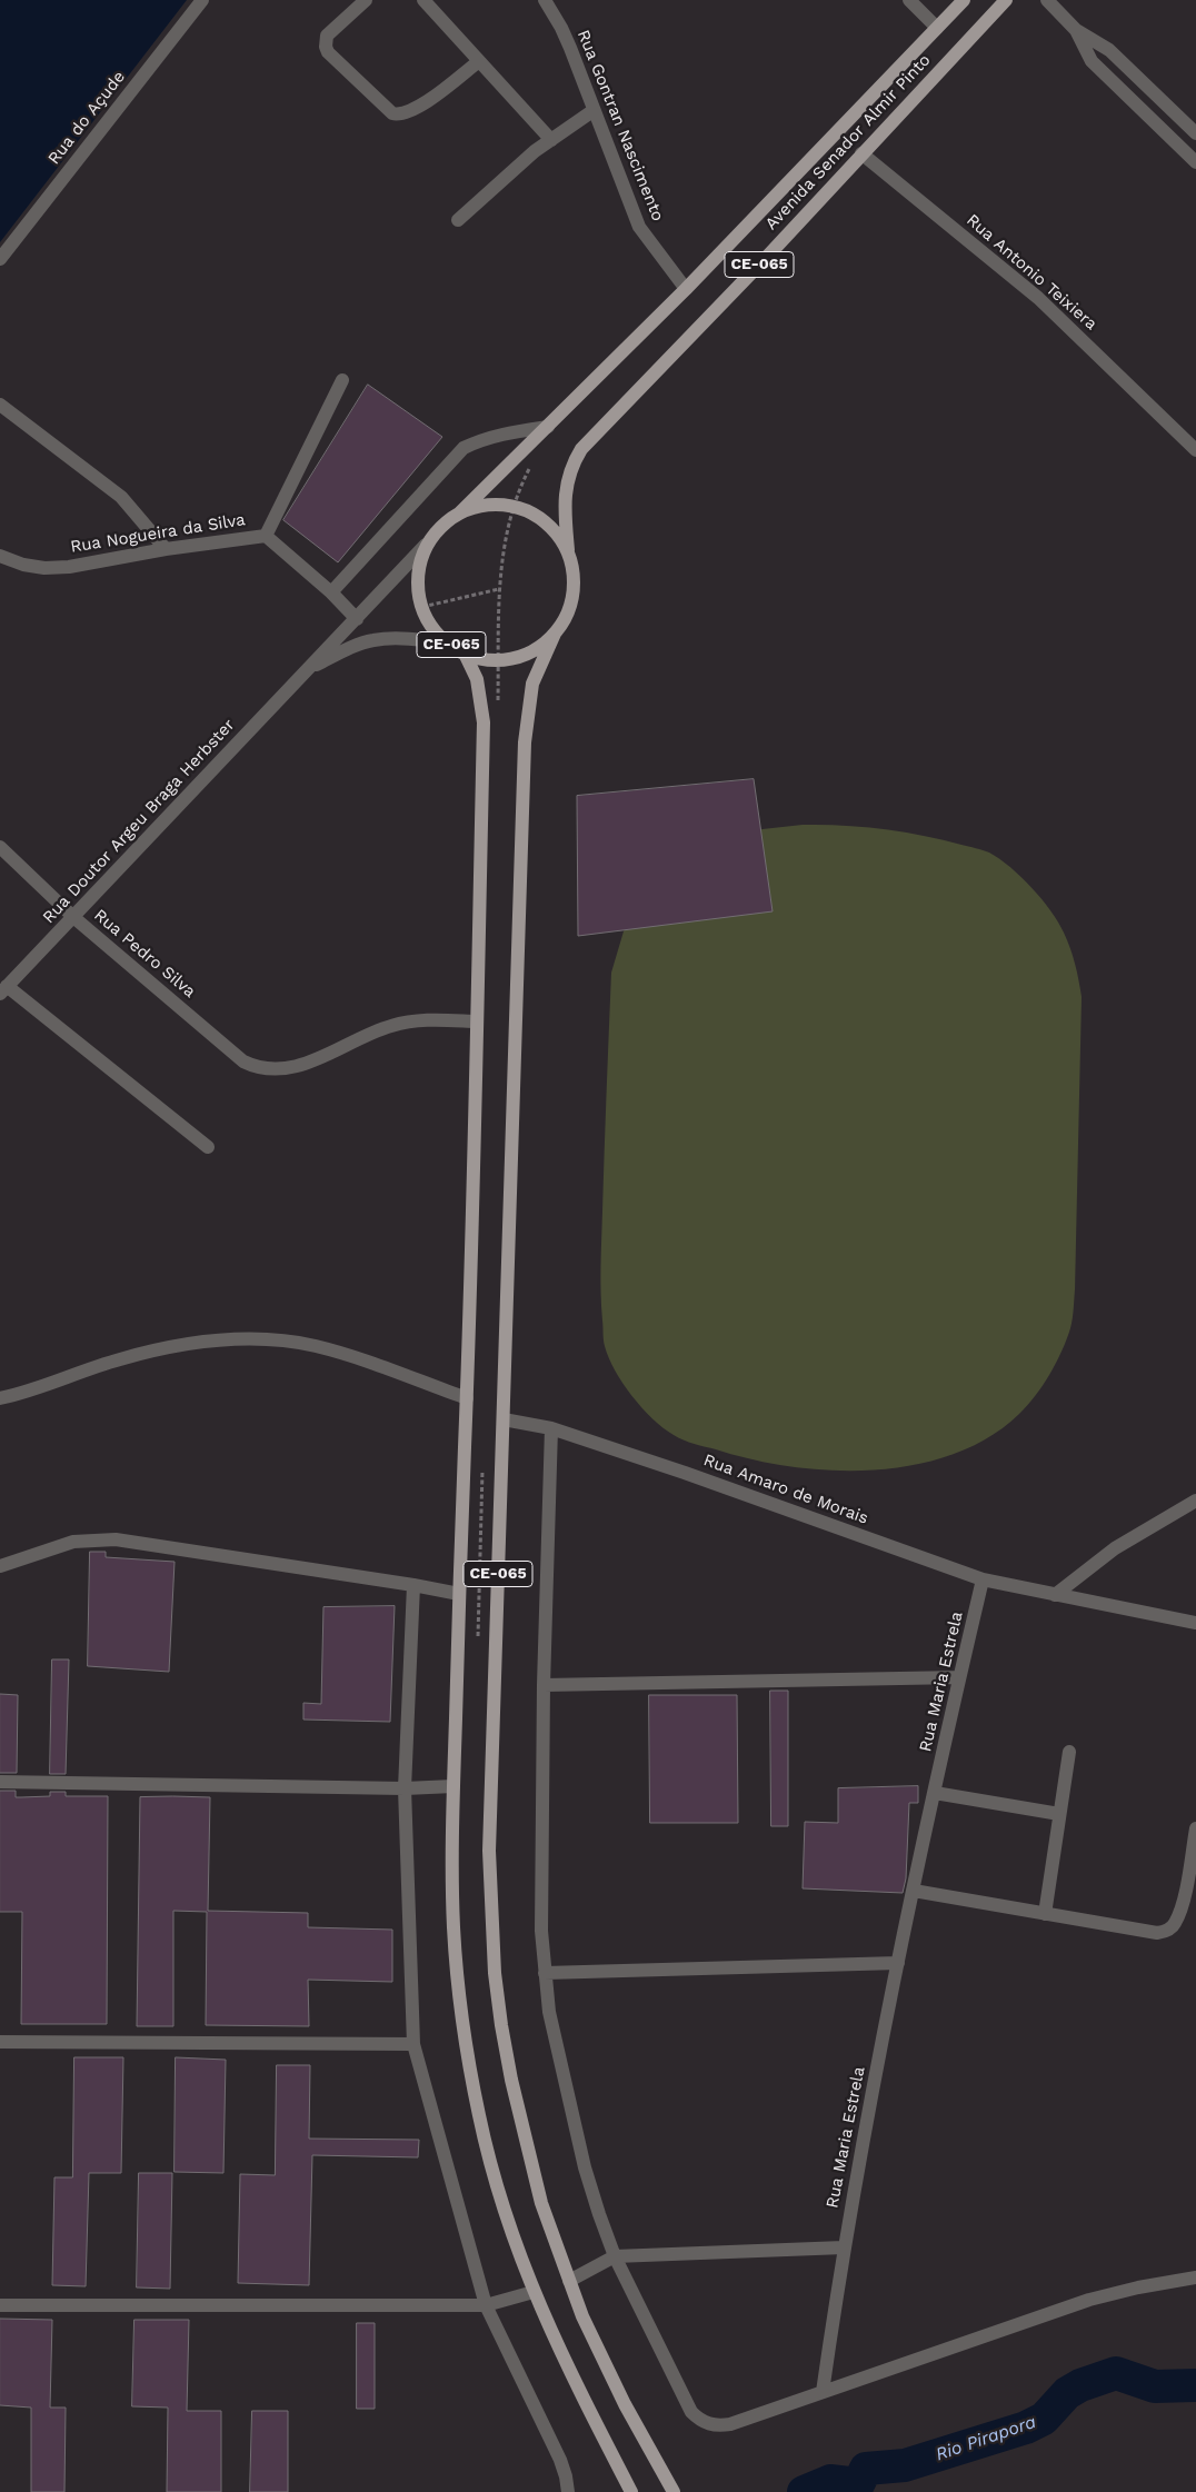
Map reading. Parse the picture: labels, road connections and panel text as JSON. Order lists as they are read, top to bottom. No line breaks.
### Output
{"streets":{"main road":["Avenida Senador Almir Pinto","CE-065"],"street":["Rua do Açude","Rua Gontran Nascimento","Rua Antonio Teixiera","Rua Nogueira da Silva","Rua Doutor Argeu Braga Herbster","Rua Pedro Silva","Rua Amaro de Morais","Rua Maria Estrela"]},"crossings":[["Rua Gontran Nascimento","Avenida Senador Almir Pinto"],["Avenida Senador Almir Pinto","CE-065"],["Avenida Senador Almir Pinto","Rua Antonio Teixiera"],["CE-065","Rua Doutor Argeu Braga Herbster"],["CE-065","Rua Pedro Silva"],["CE-065","Rua Amaro de Morais"],["Rua Nogueira da Silva","Rua Doutor Argeu Braga Herbster"],["Rua Doutor Argeu Braga Herbster","Rua Pedro Silva"],["Rua Amaro de Morais","Rua Maria Estrela"]],"water":["Rio Pirapora"]}
